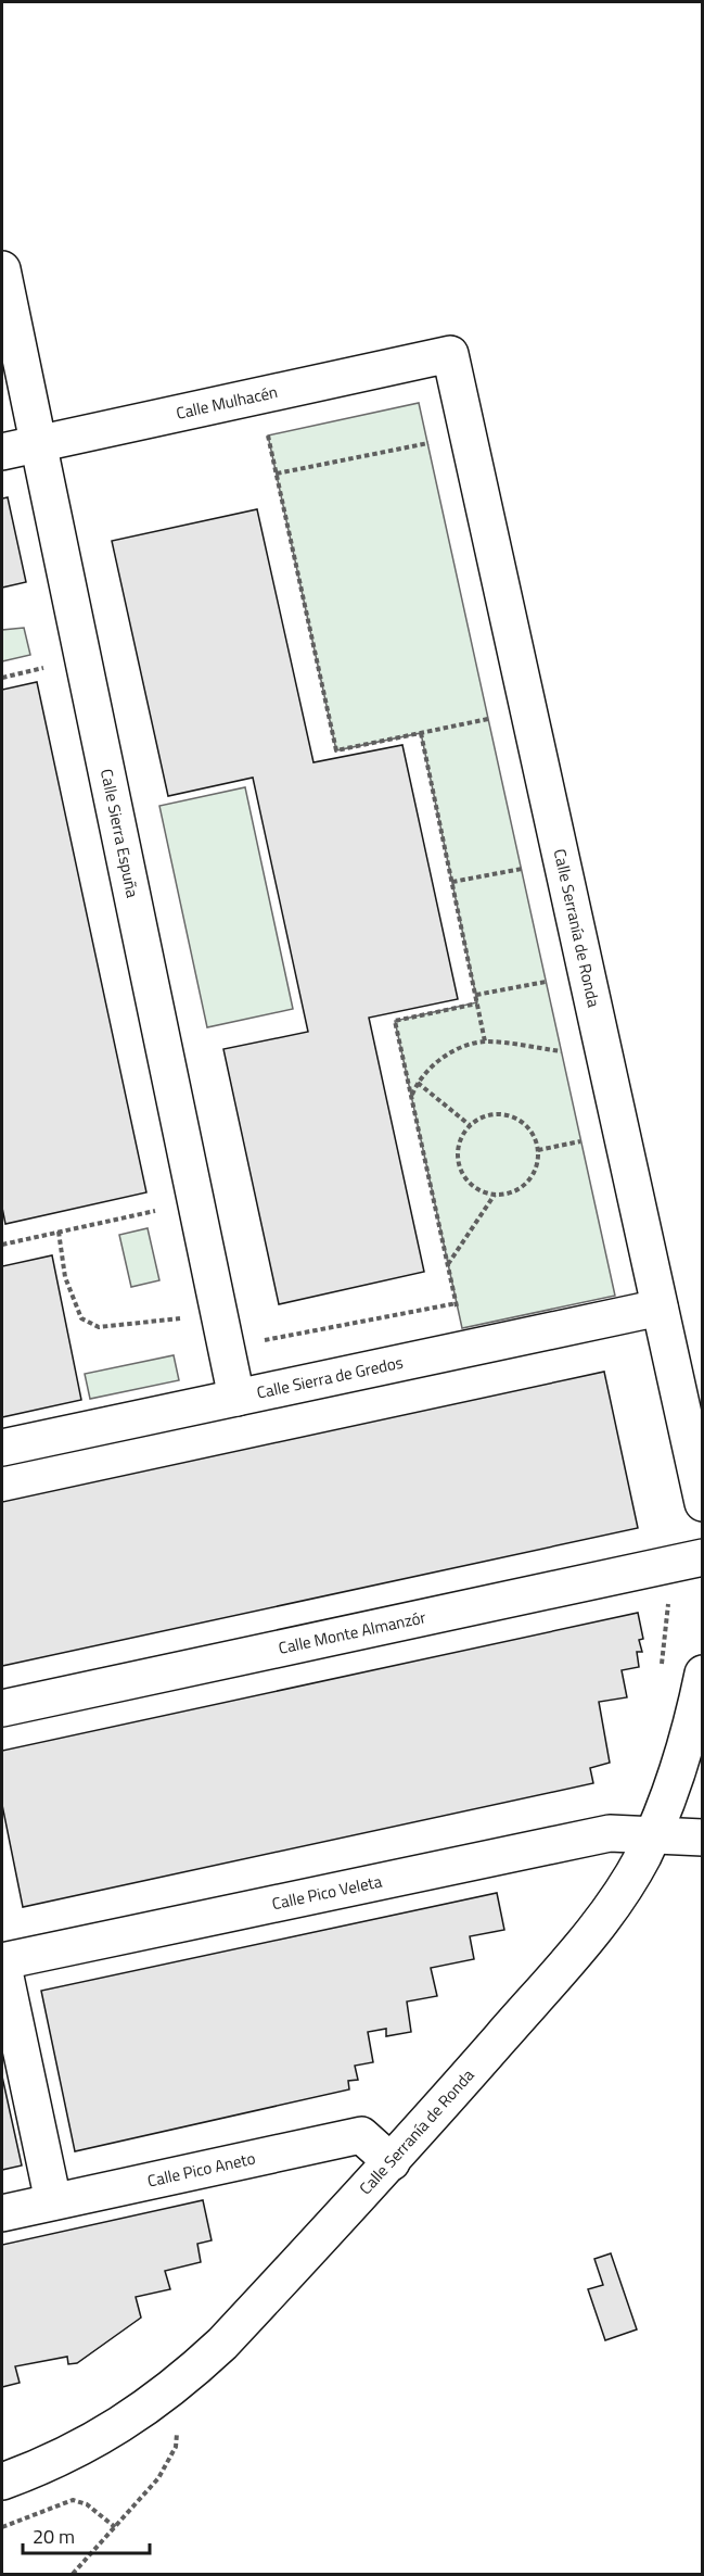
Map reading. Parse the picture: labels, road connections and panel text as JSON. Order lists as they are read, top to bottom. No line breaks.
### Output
{"streets":{"street":["Calle Mulhacén","Calle Sierra Espuña","Calle Serranía de Ronda","Calle Sierra de Gredos","Calle Monte Almanzór","Calle Pico Veleta","Calle Pico Aneto"]},"crossings":[["Calle Mulhacén","Calle Sierra Espuña"],["Calle Mulhacén","Calle Serranía de Ronda"],["Calle Sierra Espuña","Calle Sierra de Gredos"],["Calle Serranía de Ronda","Calle Sierra de Gredos"],["Calle Serranía de Ronda","Calle Pico Veleta"],["Calle Serranía de Ronda","Calle Pico Aneto"]],"scale_bar":"20 m"}
